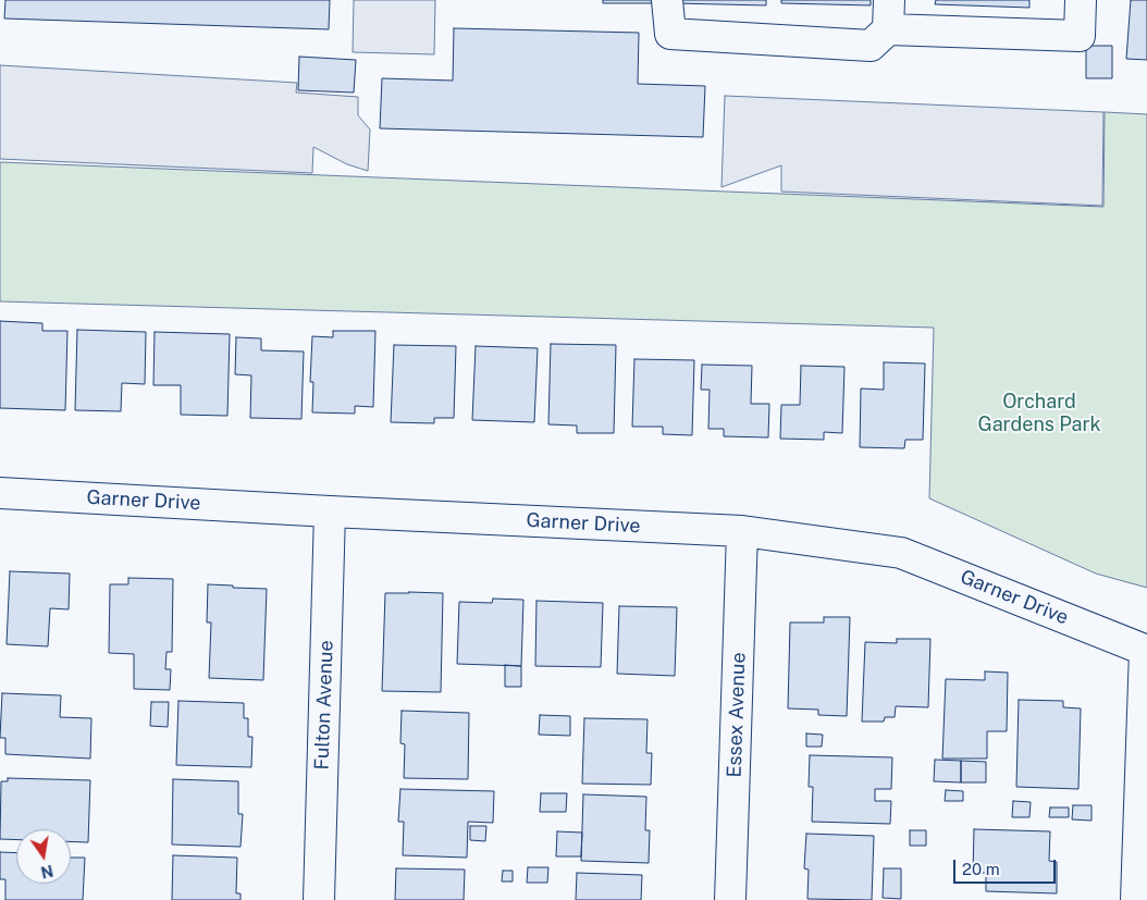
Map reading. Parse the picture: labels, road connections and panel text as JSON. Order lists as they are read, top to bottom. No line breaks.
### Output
{"streets":{"street":["Garner Drive","Fulton Avenue","Essex Avenue"]},"crossings":[["Garner Drive","Fulton Avenue"],["Garner Drive","Essex Avenue"]],"parks":["Orchard Gardens Park"],"scale_bar":"20 m","north":"bottom"}
